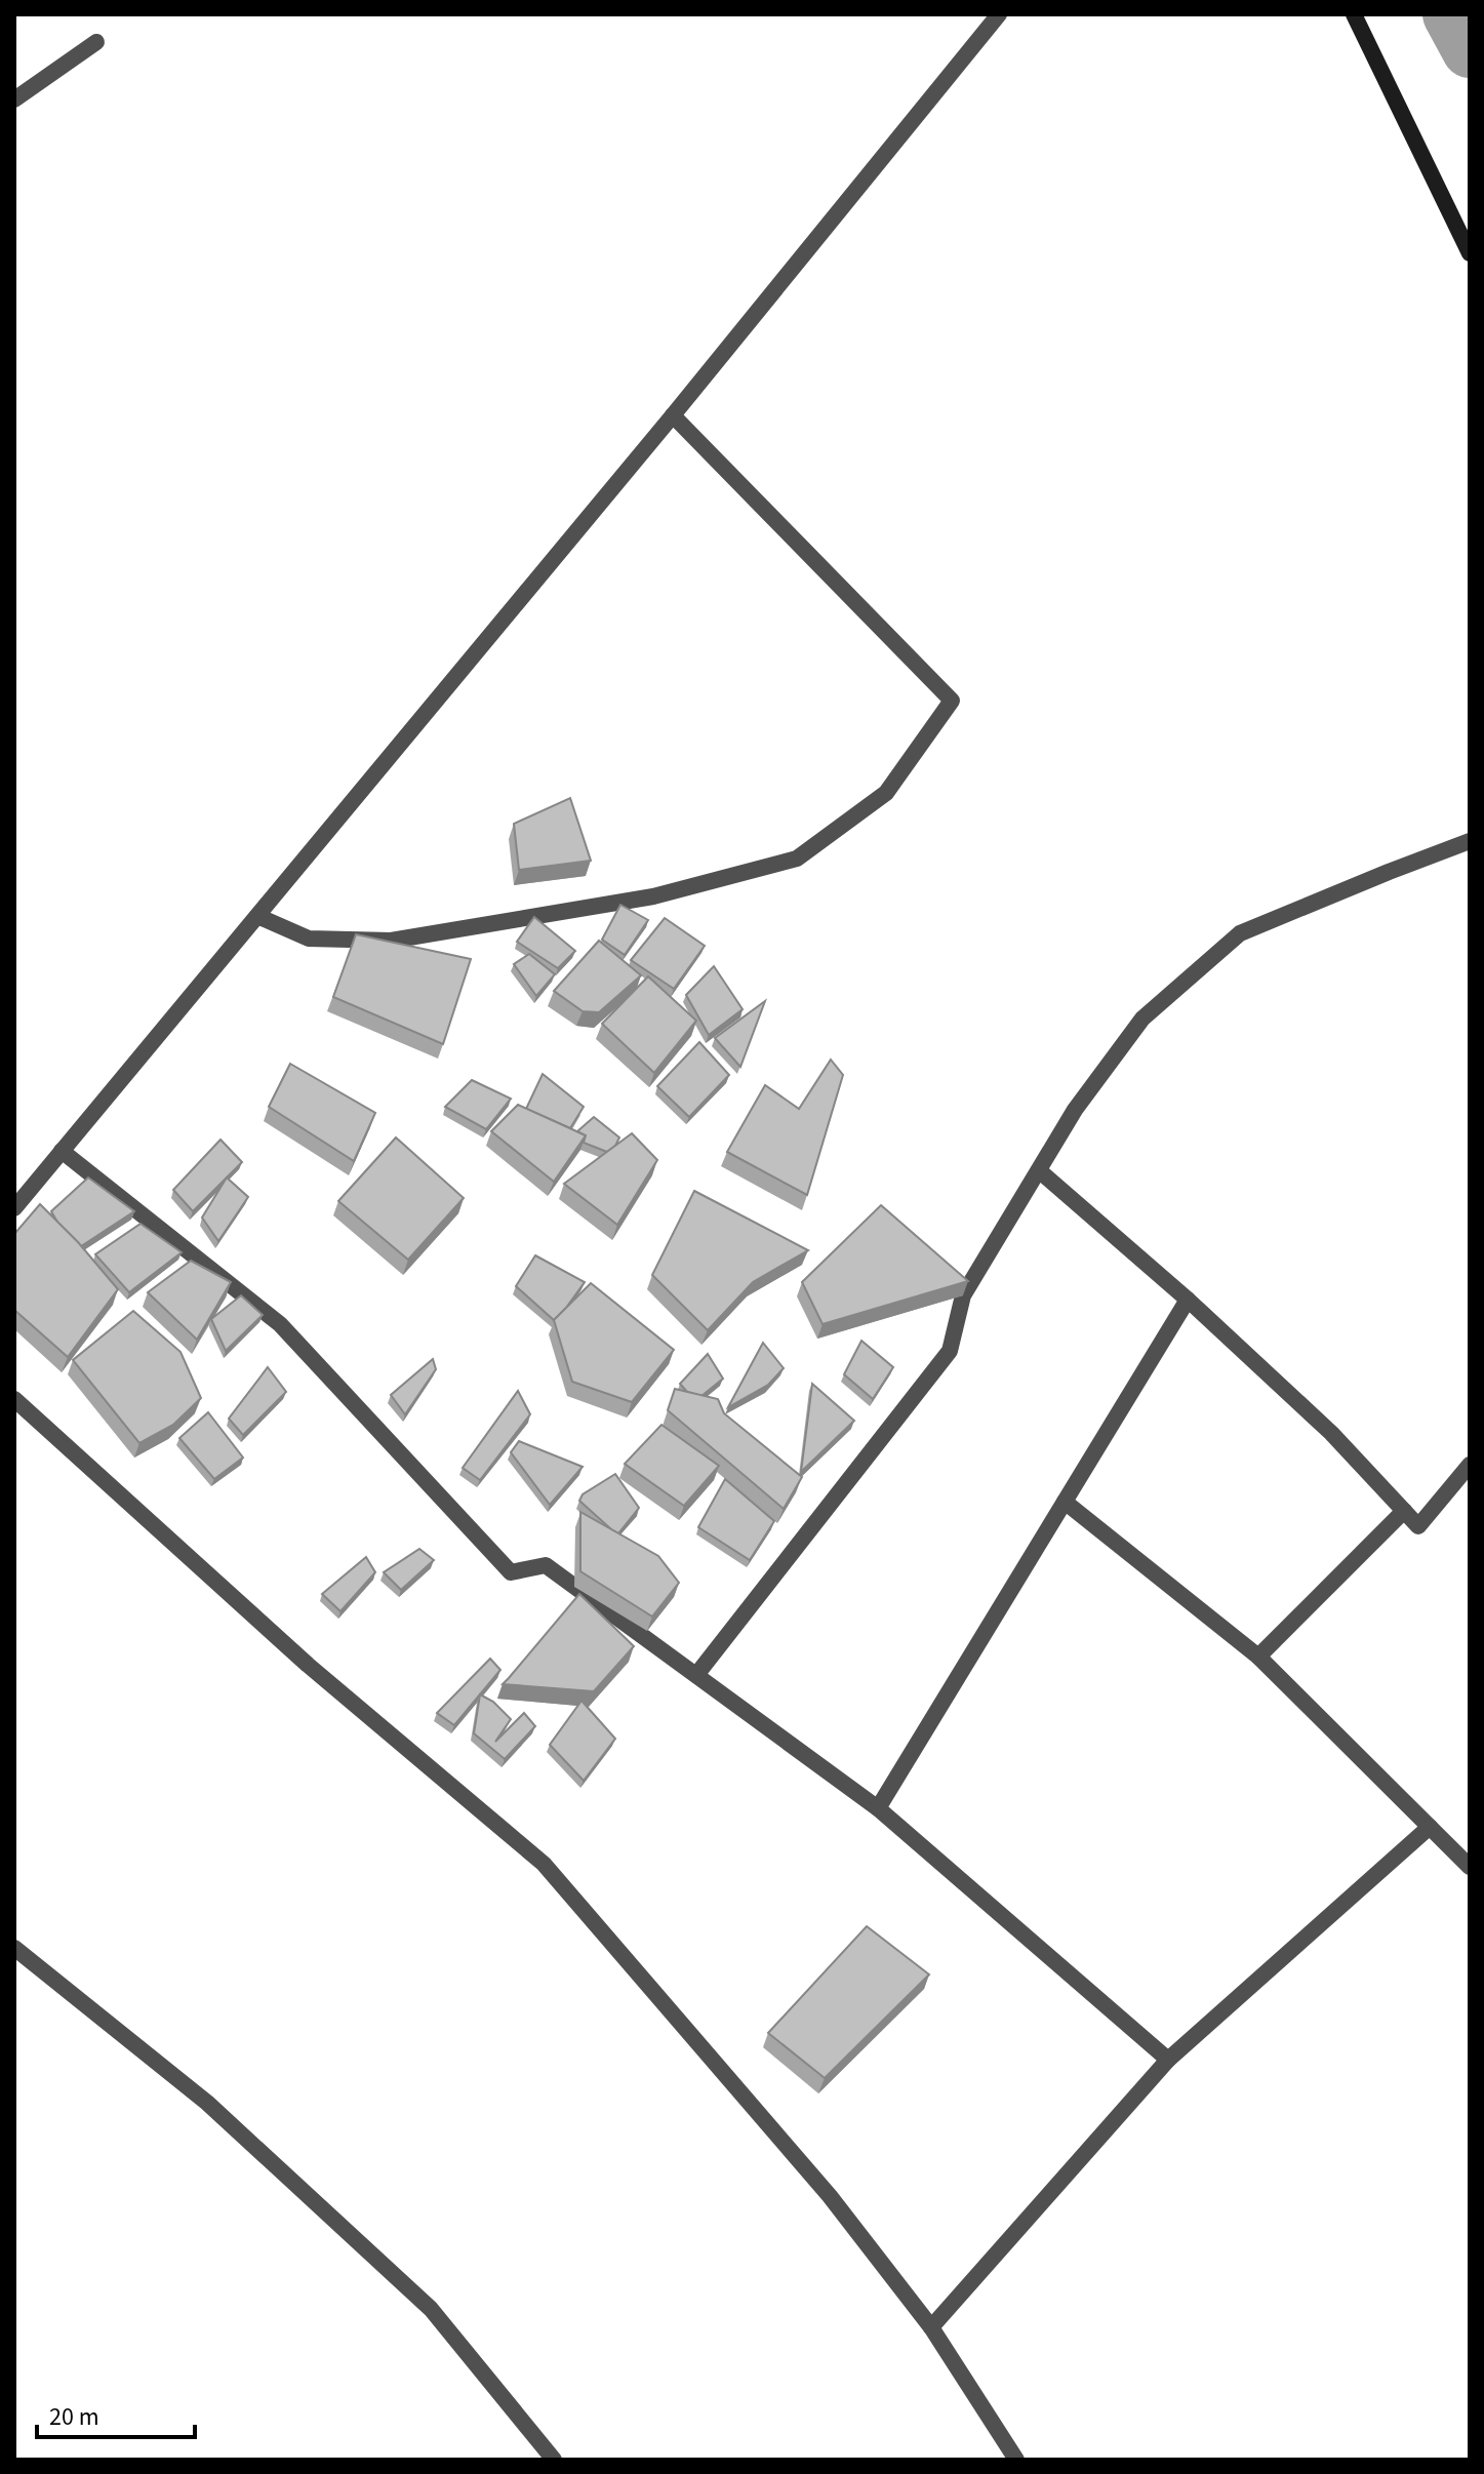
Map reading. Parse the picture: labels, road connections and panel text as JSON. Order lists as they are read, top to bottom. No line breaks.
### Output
{"scale_bar":"20 m"}
